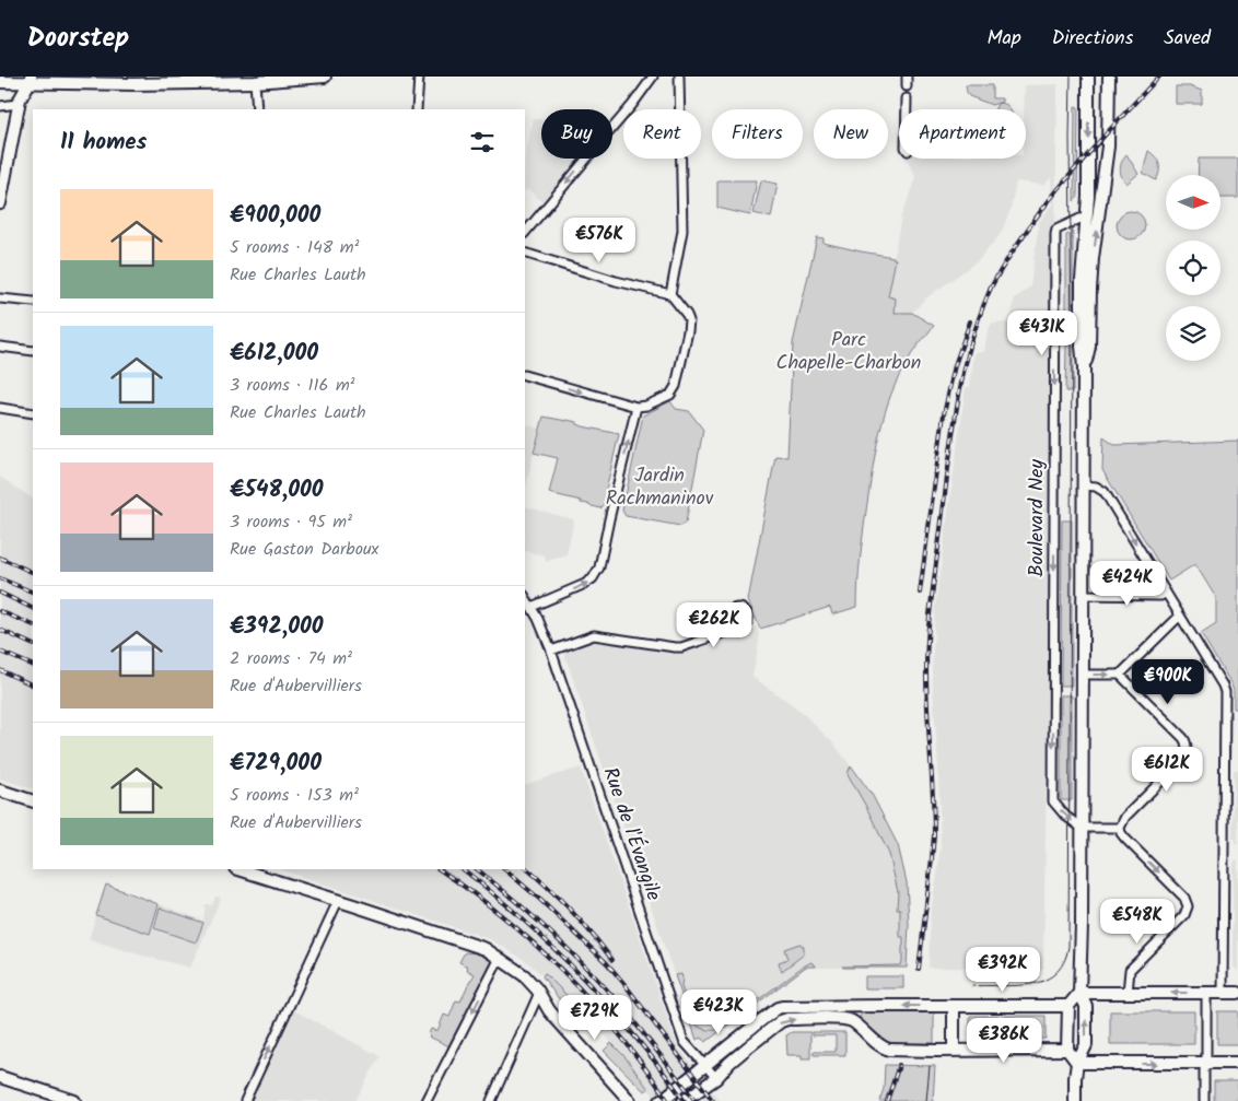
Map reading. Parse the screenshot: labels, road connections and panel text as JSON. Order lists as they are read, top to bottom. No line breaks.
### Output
{"streets":{"street":["Boulevard Ney","Rue de l'Évangile"]},"one_way":["Boulevard Ney"],"parks":["Parc Chapelle-Charbon","Jardin Rachmaninov"],"north":"right","page":{"header":"Doorstep","nav":["Map","Directions","Saved"],"chip":["Buy","Rent","Filters","New","Apartment"],"heading":"11 homes","list":[{"name":"€900,000","note":"5 rooms · 148 m² · Rue Charles Lauth"},{"name":"€612,000","note":"3 rooms · 116 m² · Rue Charles Lauth"},{"name":"€548,000","note":"3 rooms · 95 m² · Rue Gaston Darboux"},{"name":"€392,000","note":"2 rooms · 74 m² · Rue d'Aubervilliers"},{"name":"€729,000","note":"5 rooms · 153 m² · Rue d'Aubervilliers"}],"price":["€576K","€431K","€424K","€262K","€900K","€612K","€548K","€392K","€423K","€729K","€386K"]}}
